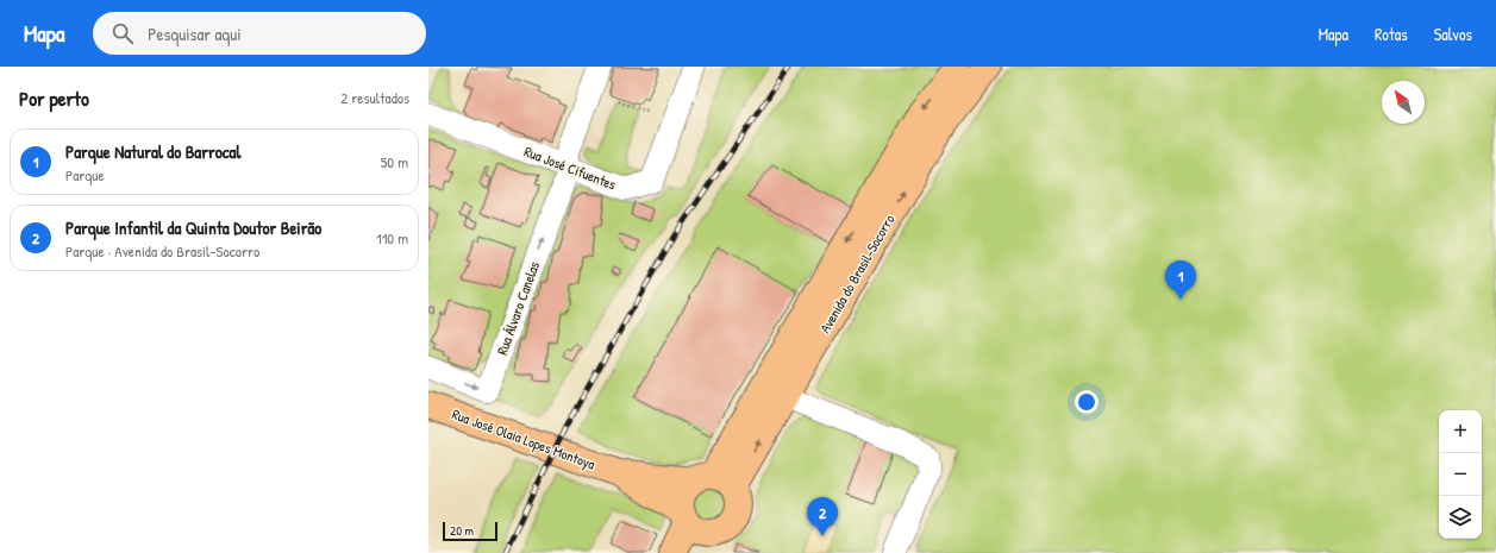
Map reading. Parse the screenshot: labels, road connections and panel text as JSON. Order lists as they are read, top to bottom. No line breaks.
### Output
{"streets":{"main road":["Avenida do Brasil-Socorro","Rua José Olaia Lopes Montoya"],"street":["Rua José Cifuentes","Rua Álvaro Canelas"]},"crossings":[["Rua José Cifuentes","Rua Álvaro Canelas"],["Avenida do Brasil-Socorro","Rua José Olaia Lopes Montoya"]],"one_way":["Rua Álvaro Canelas"],"scale_bar":"20 m","north":"top left","page":{"header":"Mapa","search":"Pesquisar aqui","nav":["Mapa","Rotas","Salvos"],"heading":["Por perto","2 resultados"],"list":[{"mark":"1","name":"Parque Natural do Barrocal","note":"Parque","value":"50 m"},{"mark":"2","name":"Parque Infantil da Quinta Doutor Beirão","note":"Parque · Avenida do Brasil-Socorro","value":"110 m"}],"pins":["1","2"],"map_buttons":["+","−"],"scale":"20 m"}}
